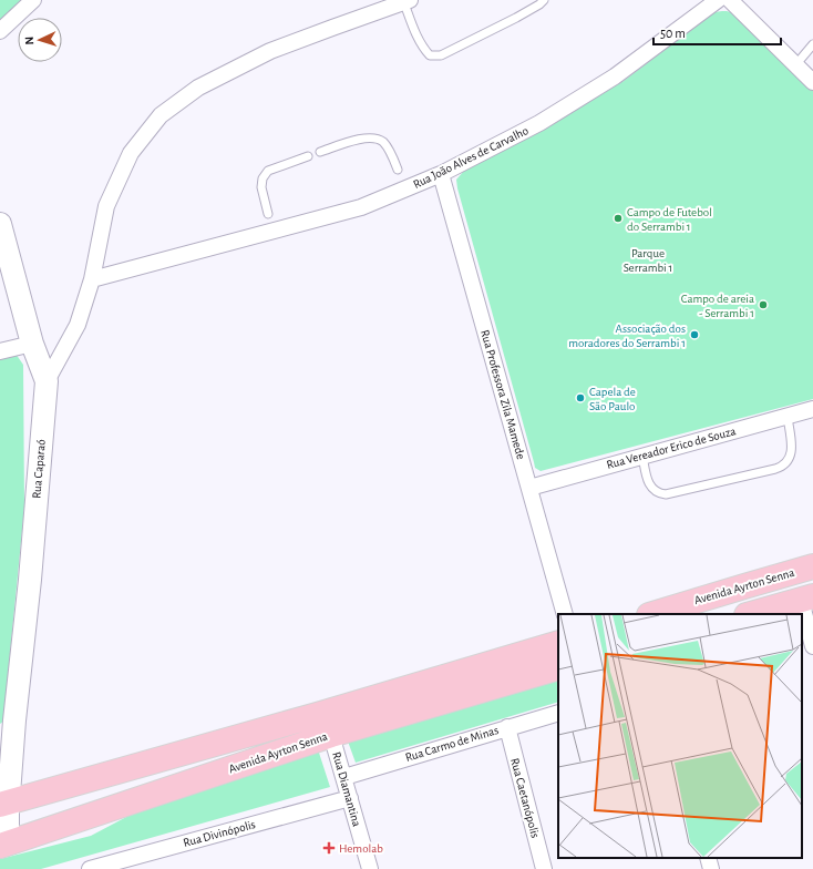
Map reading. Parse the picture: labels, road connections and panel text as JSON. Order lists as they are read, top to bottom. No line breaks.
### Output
{"streets":{"main road":["Rua Caparaó","Avenida Ayrton Senna"],"street":["Rua João Alves de Carvalho","Rua Professora Zila Mamede","Rua Vereador Erico de Souza","Rua Carmo de Minas","Rua Diamantina","Rua Caetanópolis","Rua Divinópolis"]},"crossings":[["Rua João Alves de Carvalho","Rua Professora Zila Mamede"],["Rua Professora Zila Mamede","Rua Vereador Erico de Souza"],["Rua Caparaó","Avenida Ayrton Senna"],["Avenida Ayrton Senna","Rua Diamantina"],["Rua Carmo de Minas","Rua Diamantina"],["Rua Carmo de Minas","Rua Caetanópolis"],["Rua Diamantina","Rua Divinópolis"]],"parks":["Parque Serrambi 1"],"places":{"other":["Campo de Futebol do Serrambi 1","Campo de areia - Serrambi 1","Associação dos moradores do Serrambi 1","Capela de São Paulo"],"health":["Hemolab"]},"scale_bar":"50 m","north":"left"}
